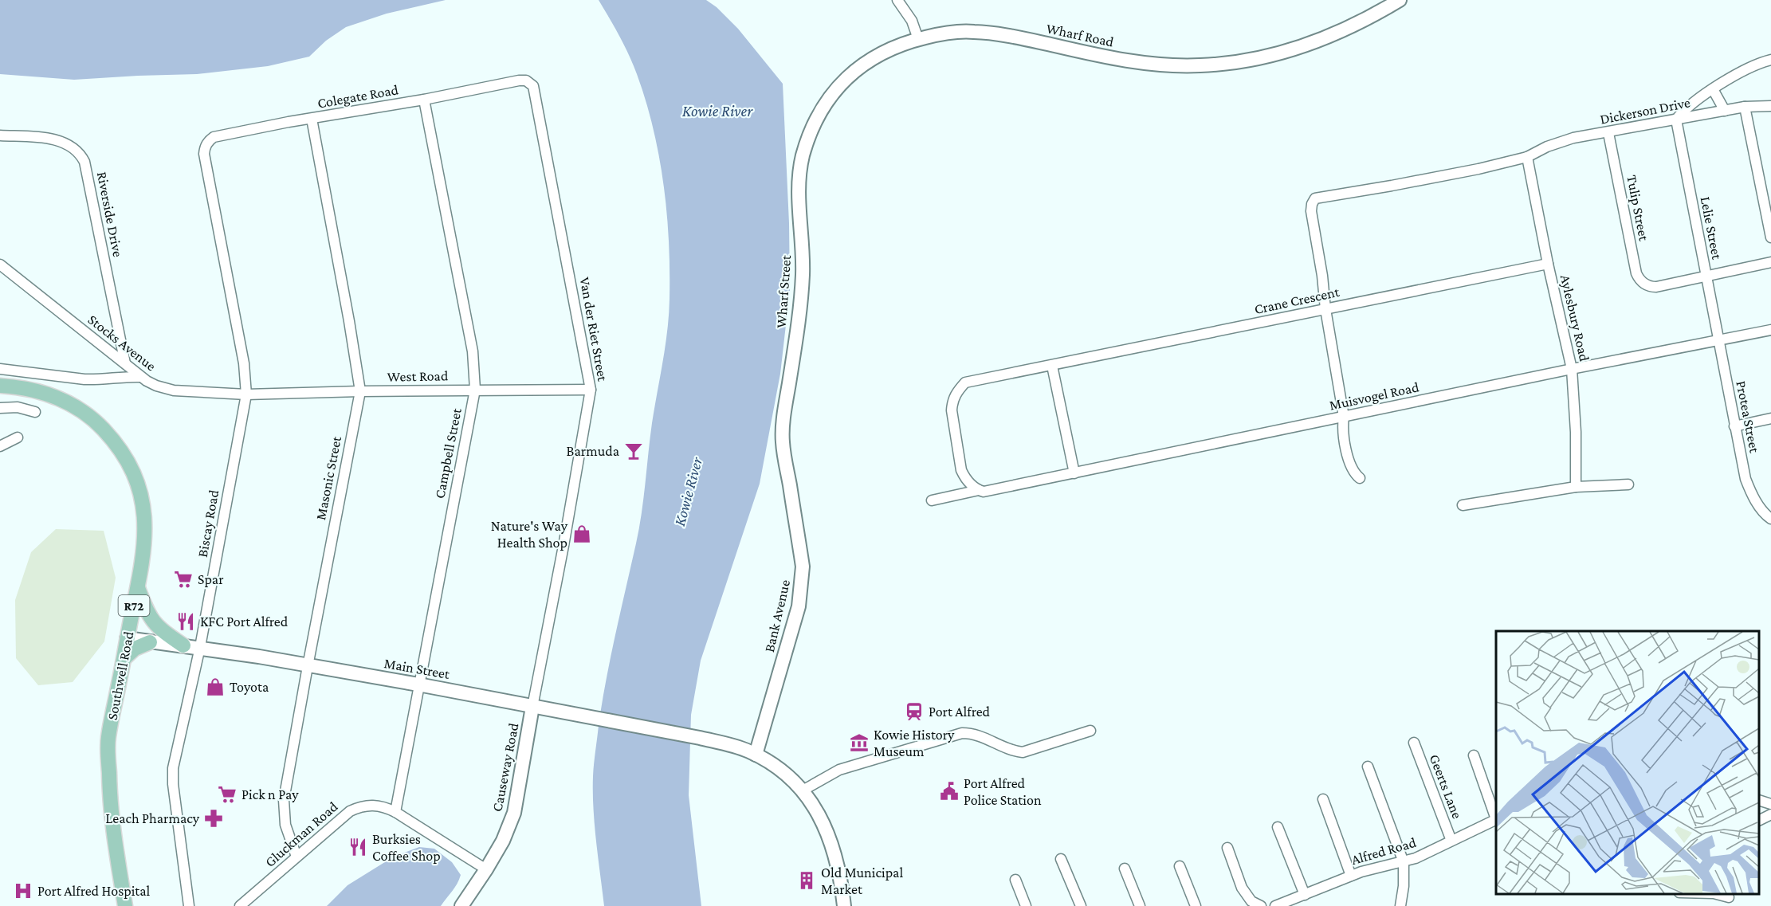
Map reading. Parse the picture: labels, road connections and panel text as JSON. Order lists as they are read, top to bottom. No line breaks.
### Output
{"streets":{"main road":["R72","Southwell Road"],"street":["Wharf Road","Colegate Road","Dickerson Drive","Tulip Street","Riverside Drive","Lelie Street","Wharf Street","Crane Crescent","Aylesbury Road","Van der Riet Street","Stocks Avenue","West Road","Muisvogel Road","Protea Street","Campbell Street","Masonic Street","Biscay Road","Bank Avenue","Main Street","Causeway Road","Geerts Lane","Gluckman Road","Alfred Road"]},"crossings":[["Wharf Road","Wharf Street"],["Colegate Road","Van der Riet Street"],["Colegate Road","Campbell Street"],["Colegate Road","Masonic Street"],["Colegate Road","Biscay Road"],["Dickerson Drive","Tulip Street"],["Dickerson Drive","Lelie Street"],["Dickerson Drive","Crane Crescent"],["Dickerson Drive","Aylesbury Road"],["Tulip Street","Lelie Street"],["Riverside Drive","Stocks Avenue"],["Lelie Street","Muisvogel Road"],["Lelie Street","Protea Street"],["Wharf Street","Bank Avenue"],["Crane Crescent","Aylesbury Road"],["Crane Crescent","Muisvogel Road"],["Aylesbury Road","Muisvogel Road"],["Van der Riet Street","West Road"],["Van der Riet Street","Main Street"],["Van der Riet Street","Causeway Road"],["Stocks Avenue","West Road"],["Stocks Avenue","Biscay Road"],["West Road","Campbell Street"],["West Road","Masonic Street"],["West Road","Biscay Road"],["Muisvogel Road","Protea Street"],["Campbell Street","Main Street"],["Campbell Street","Gluckman Road"],["Masonic Street","Main Street"],["Masonic Street","Gluckman Road"],["Biscay Road","Main Street"],["Bank Avenue","Main Street"],["Main Street","Southwell Road"],["Main Street","Causeway Road"],["Causeway Road","Gluckman Road"],["Geerts Lane","Alfred Road"]],"water":["Kowie River"],"places":{"bar":["Barmuda"],"shop":["Nature's Way Health Shop","Toyota"],"supermarket":["Spar","Pick n Pay"],"restaurant":["KFC Port Alfred","Burksies Coffee Shop"],"station":["Port Alfred"],"museum":["Kowie History Museum"],"public building":["Port Alfred Police Station"],"pharmacy":["Leach Pharmacy"],"building":["Old Municipal Market"],"hospital":["Port Alfred Hospital"]}}
